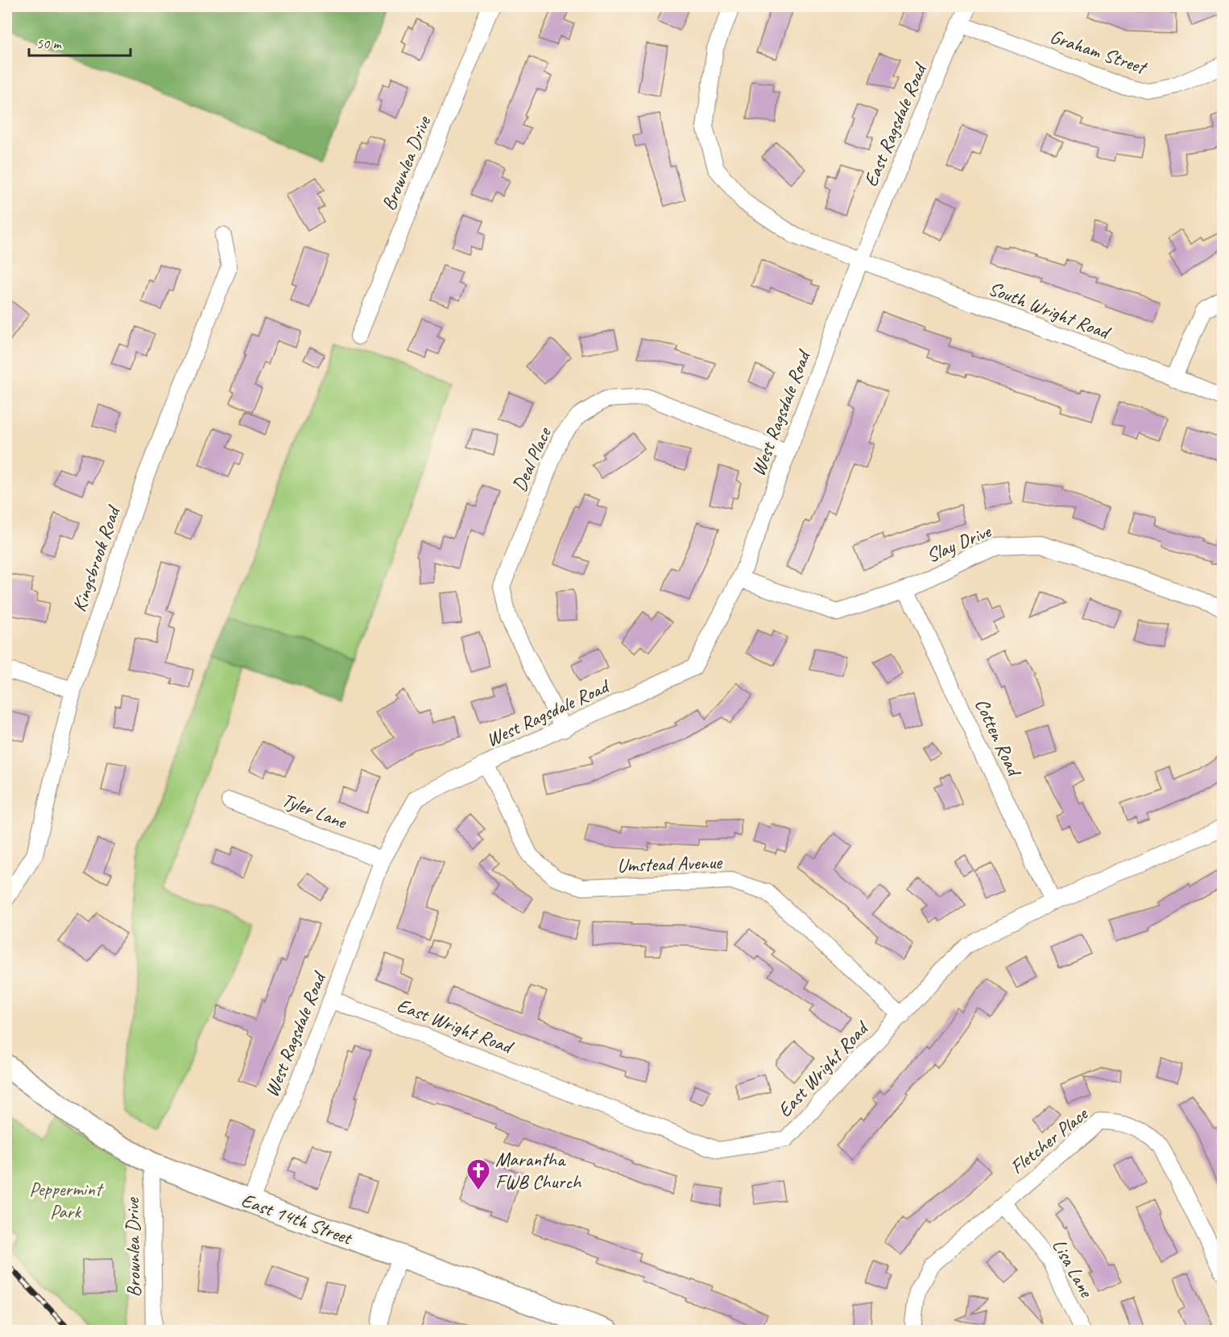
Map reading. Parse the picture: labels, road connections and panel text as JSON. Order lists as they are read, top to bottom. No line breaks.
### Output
{"streets":{"street":["Graham Street","East Ragsdale Road","Brownlea Drive","South Wright Road","West Ragsdale Road","Deal Place","Slay Drive","Kingsbrook Road","Cotten Road","Tyler Lane","Umstead Avenue","East Wright Road","Fletcher Place","East 14th Street","Lisa Lane"]},"crossings":[["Graham Street","East Ragsdale Road"],["East Ragsdale Road","South Wright Road"],["East Ragsdale Road","West Ragsdale Road"],["Brownlea Drive","East 14th Street"],["South Wright Road","West Ragsdale Road"],["West Ragsdale Road","Deal Place"],["West Ragsdale Road","Slay Drive"],["West Ragsdale Road","Tyler Lane"],["West Ragsdale Road","Umstead Avenue"],["West Ragsdale Road","East Wright Road"],["West Ragsdale Road","East 14th Street"],["Slay Drive","Cotten Road"],["Cotten Road","East Wright Road"],["Umstead Avenue","East Wright Road"],["Fletcher Place","Lisa Lane"]],"parks":["Peppermint Park"],"places":{"church":["Marantha FWB Church"]},"scale_bar":"50 m"}
